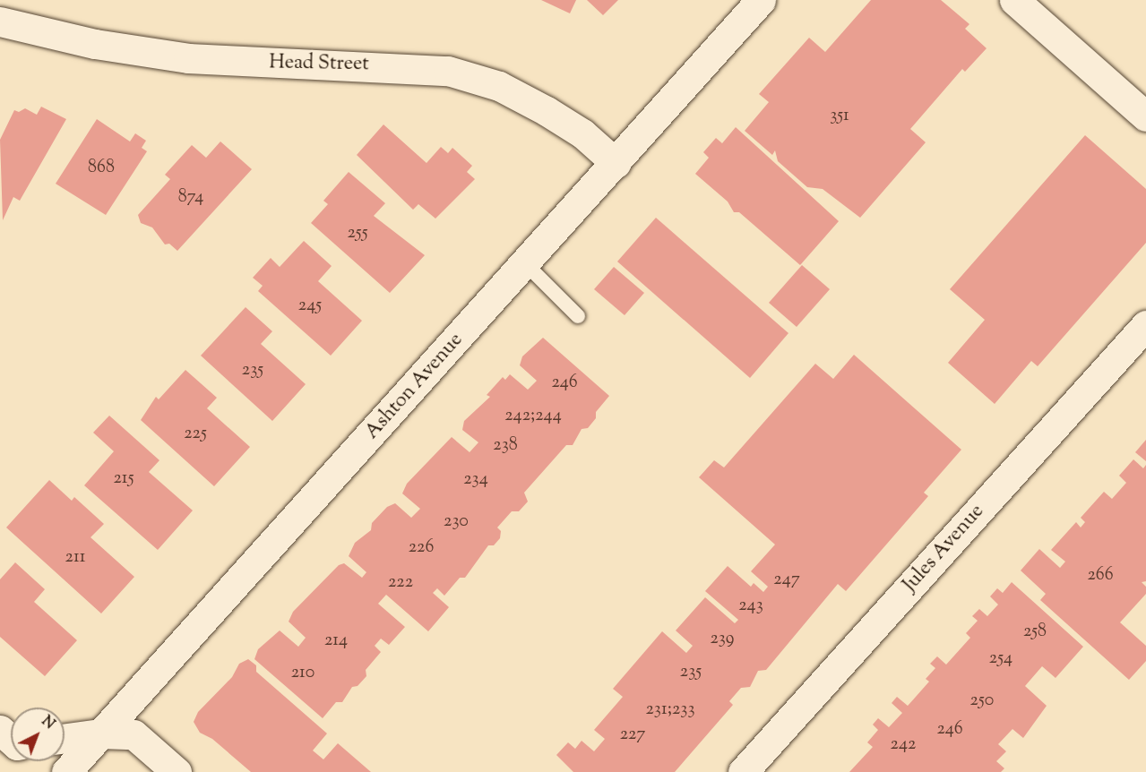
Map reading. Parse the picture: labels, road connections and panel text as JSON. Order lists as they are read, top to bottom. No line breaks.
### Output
{"streets":{"street":["Head Street","Ashton Avenue","Jules Avenue"]},"crossings":[["Head Street","Ashton Avenue"]],"house_numbers":["351","868","874","255","245","235","246","242;244","225","238","215","234","230","226","211","266","247","222","243","258","239","214","254","235","210","250","231;233","246","227","242"],"north":"top right"}
